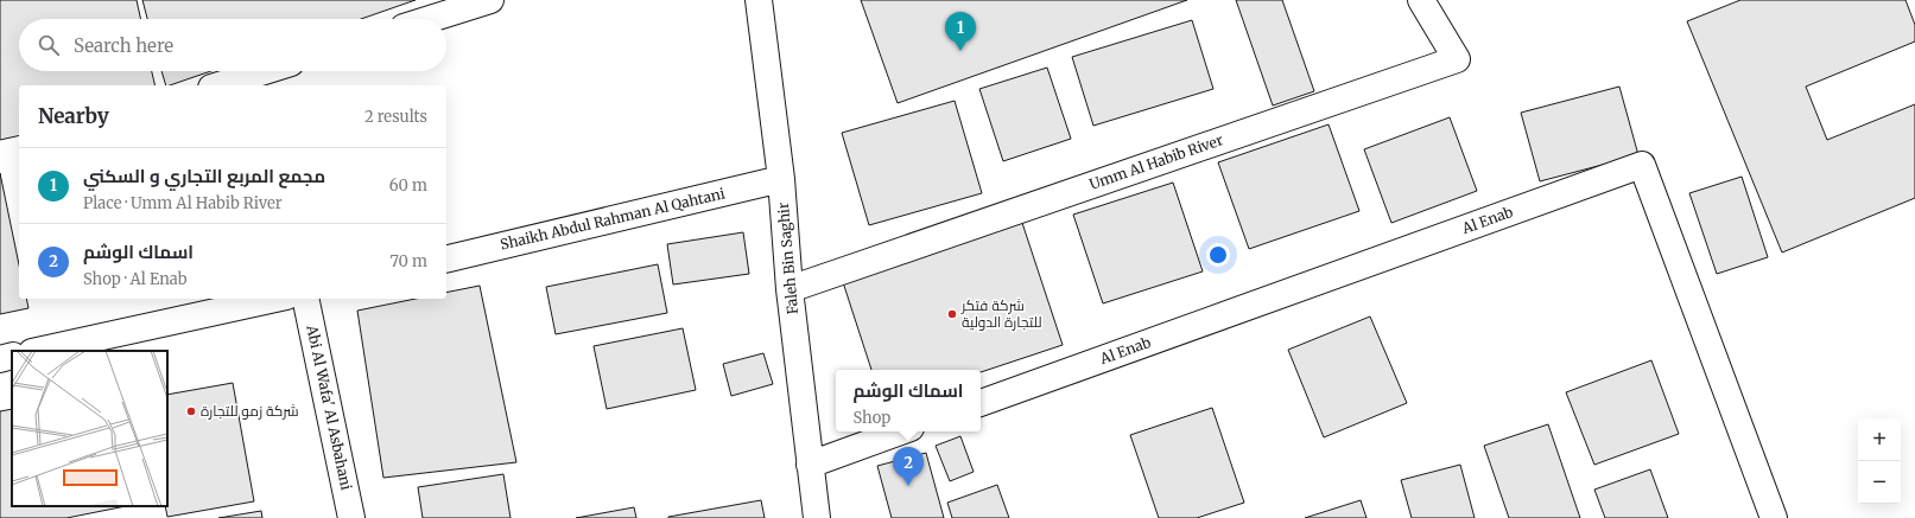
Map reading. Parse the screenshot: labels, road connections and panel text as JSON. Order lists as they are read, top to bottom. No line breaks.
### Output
{"streets":{"street":["Umm Al Habib River","Shaikh Abdul Rahman Al Qahtani","Al Enab","Faleh Bin Saghir","Abi Al Wafa' Al Asbahani"]},"crossings":[["Umm Al Habib River","Faleh Bin Saghir"],["Shaikh Abdul Rahman Al Qahtani","Faleh Bin Saghir"]],"places":["شركة فتكر للتجارة الدولية","شركة زمو للتجارة"],"page":{"pins":["1","2"],"search":"Search here","heading":["Nearby","2 results"],"list":[{"mark":"1","name":"مجمع المربع التجاري و السكني","note":"Place · Umm Al Habib River","value":"60 m"},{"mark":"2","name":"اسماك الوشم","note":"Shop · Al Enab","value":"70 m"}],"popup":["اسماك الوشم","Shop"],"map_buttons":["+","−"]}}
